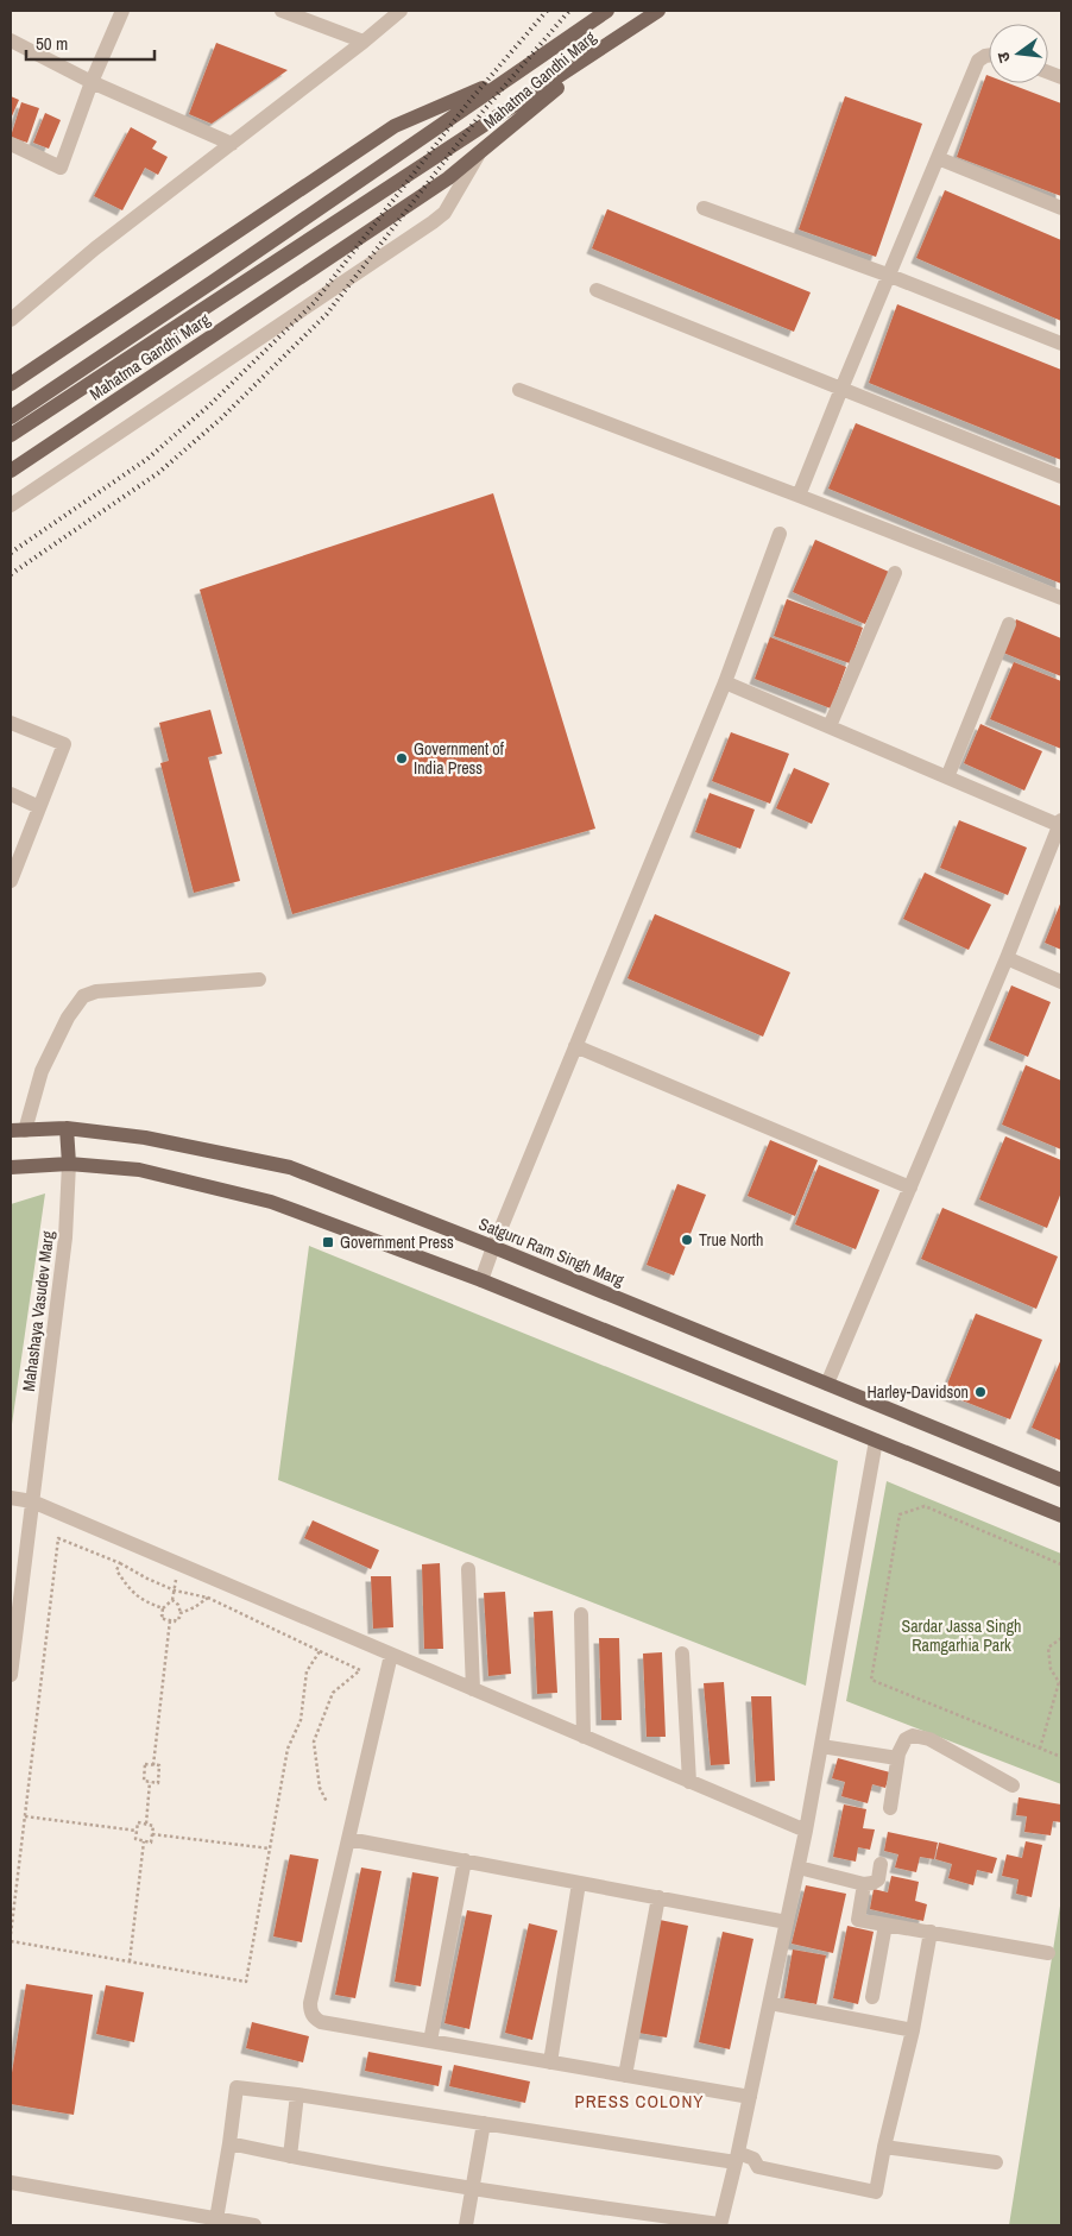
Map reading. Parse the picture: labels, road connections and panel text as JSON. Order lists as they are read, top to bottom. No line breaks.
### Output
{"streets":{"main road":["Mahatma Gandhi Marg","Satguru Ram Singh Marg"],"street":["Mahashaya Vasudev Marg"]},"districts":["PRESS COLONY"],"parks":["Sardar Jassa Singh Ramgarhia Park"],"places":{"other":["Government of India Press","True North","Harley-Davidson"],"transit":["Government Press"]},"scale_bar":"50 m","north":"left"}
